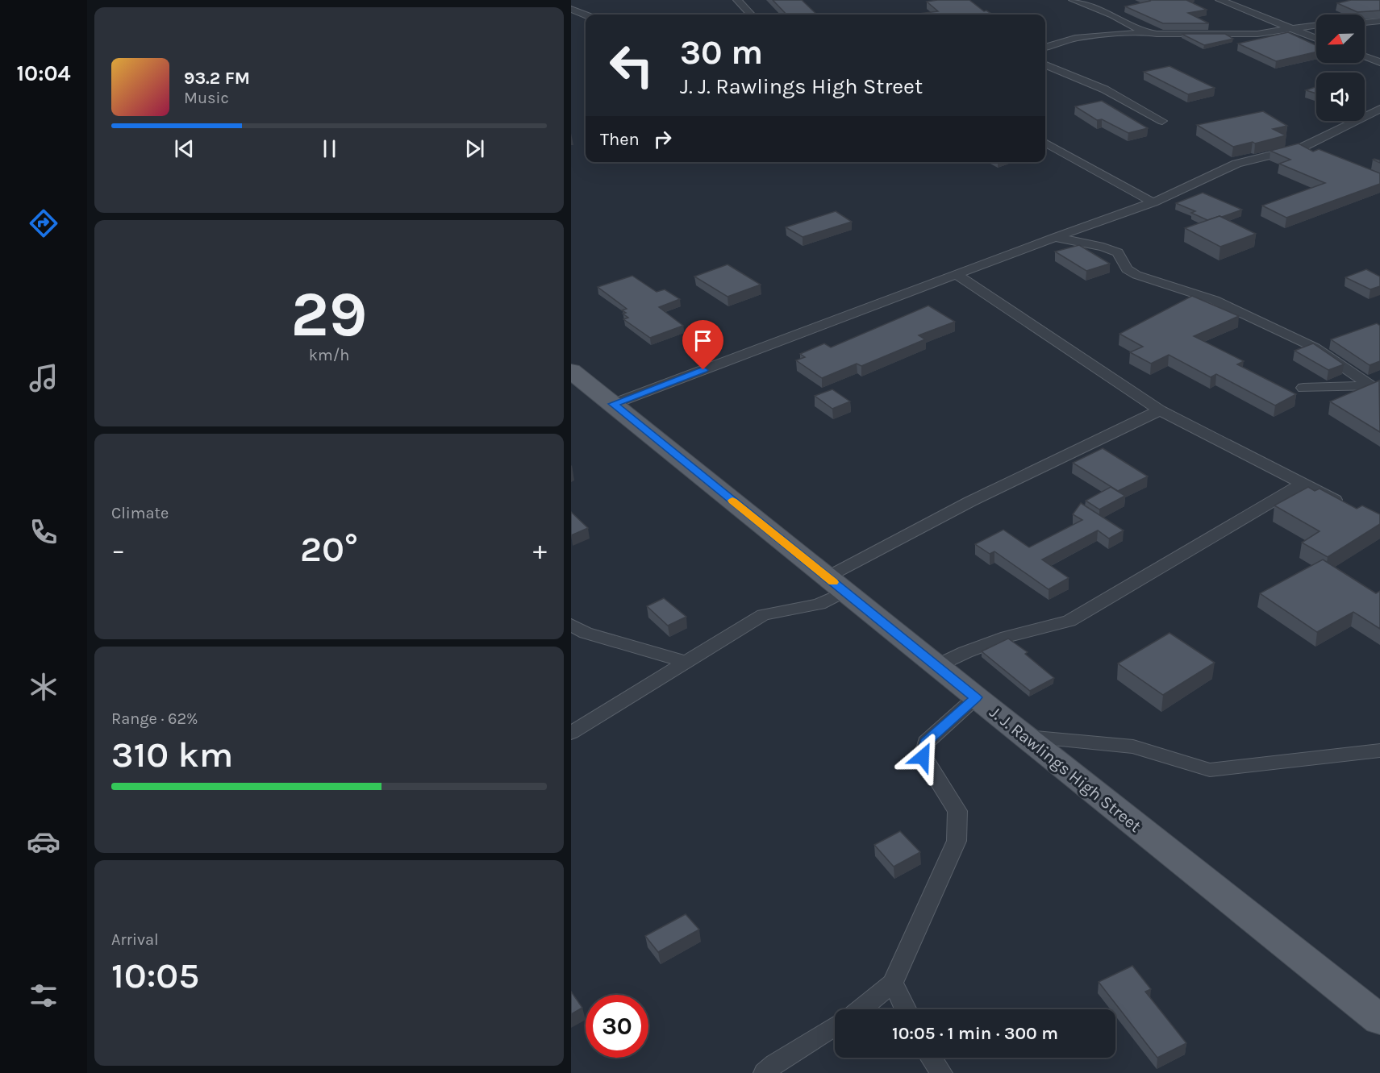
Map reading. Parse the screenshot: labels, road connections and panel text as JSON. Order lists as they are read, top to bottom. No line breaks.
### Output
{"streets":{"main road":["J. J. Rawlings High Street"]},"north":"bottom left","page":{"tabs":"10:04","turn":["30 m","J. J. Rawlings High Street"],"song":["93.2 FM","Music"],"then":"Then","tile":[["29","km/h"],"Climate",["Range · 62%","310 km"],["Arrival","10:05"]],"heat":["−","20°","+"],"limit":"30","trip":"10:05 · 1 min · 300 m"}}
